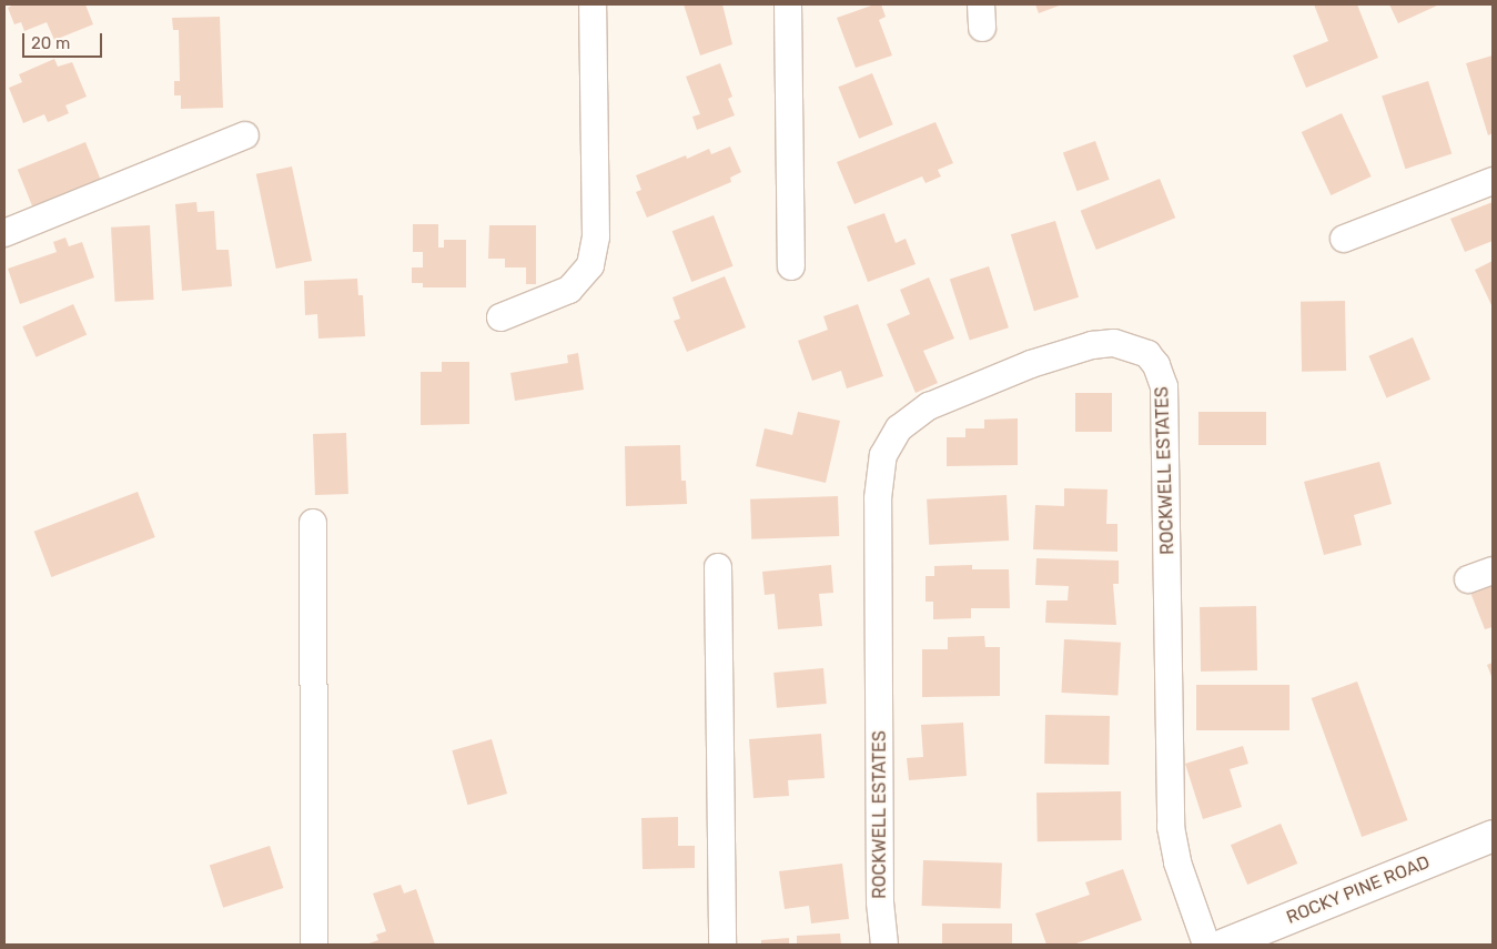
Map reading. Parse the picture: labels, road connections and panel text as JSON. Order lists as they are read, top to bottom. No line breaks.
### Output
{"streets":{"street":["ROCKWELL ESTATES","ROCKY PINE ROAD"]},"scale_bar":"20 m"}
